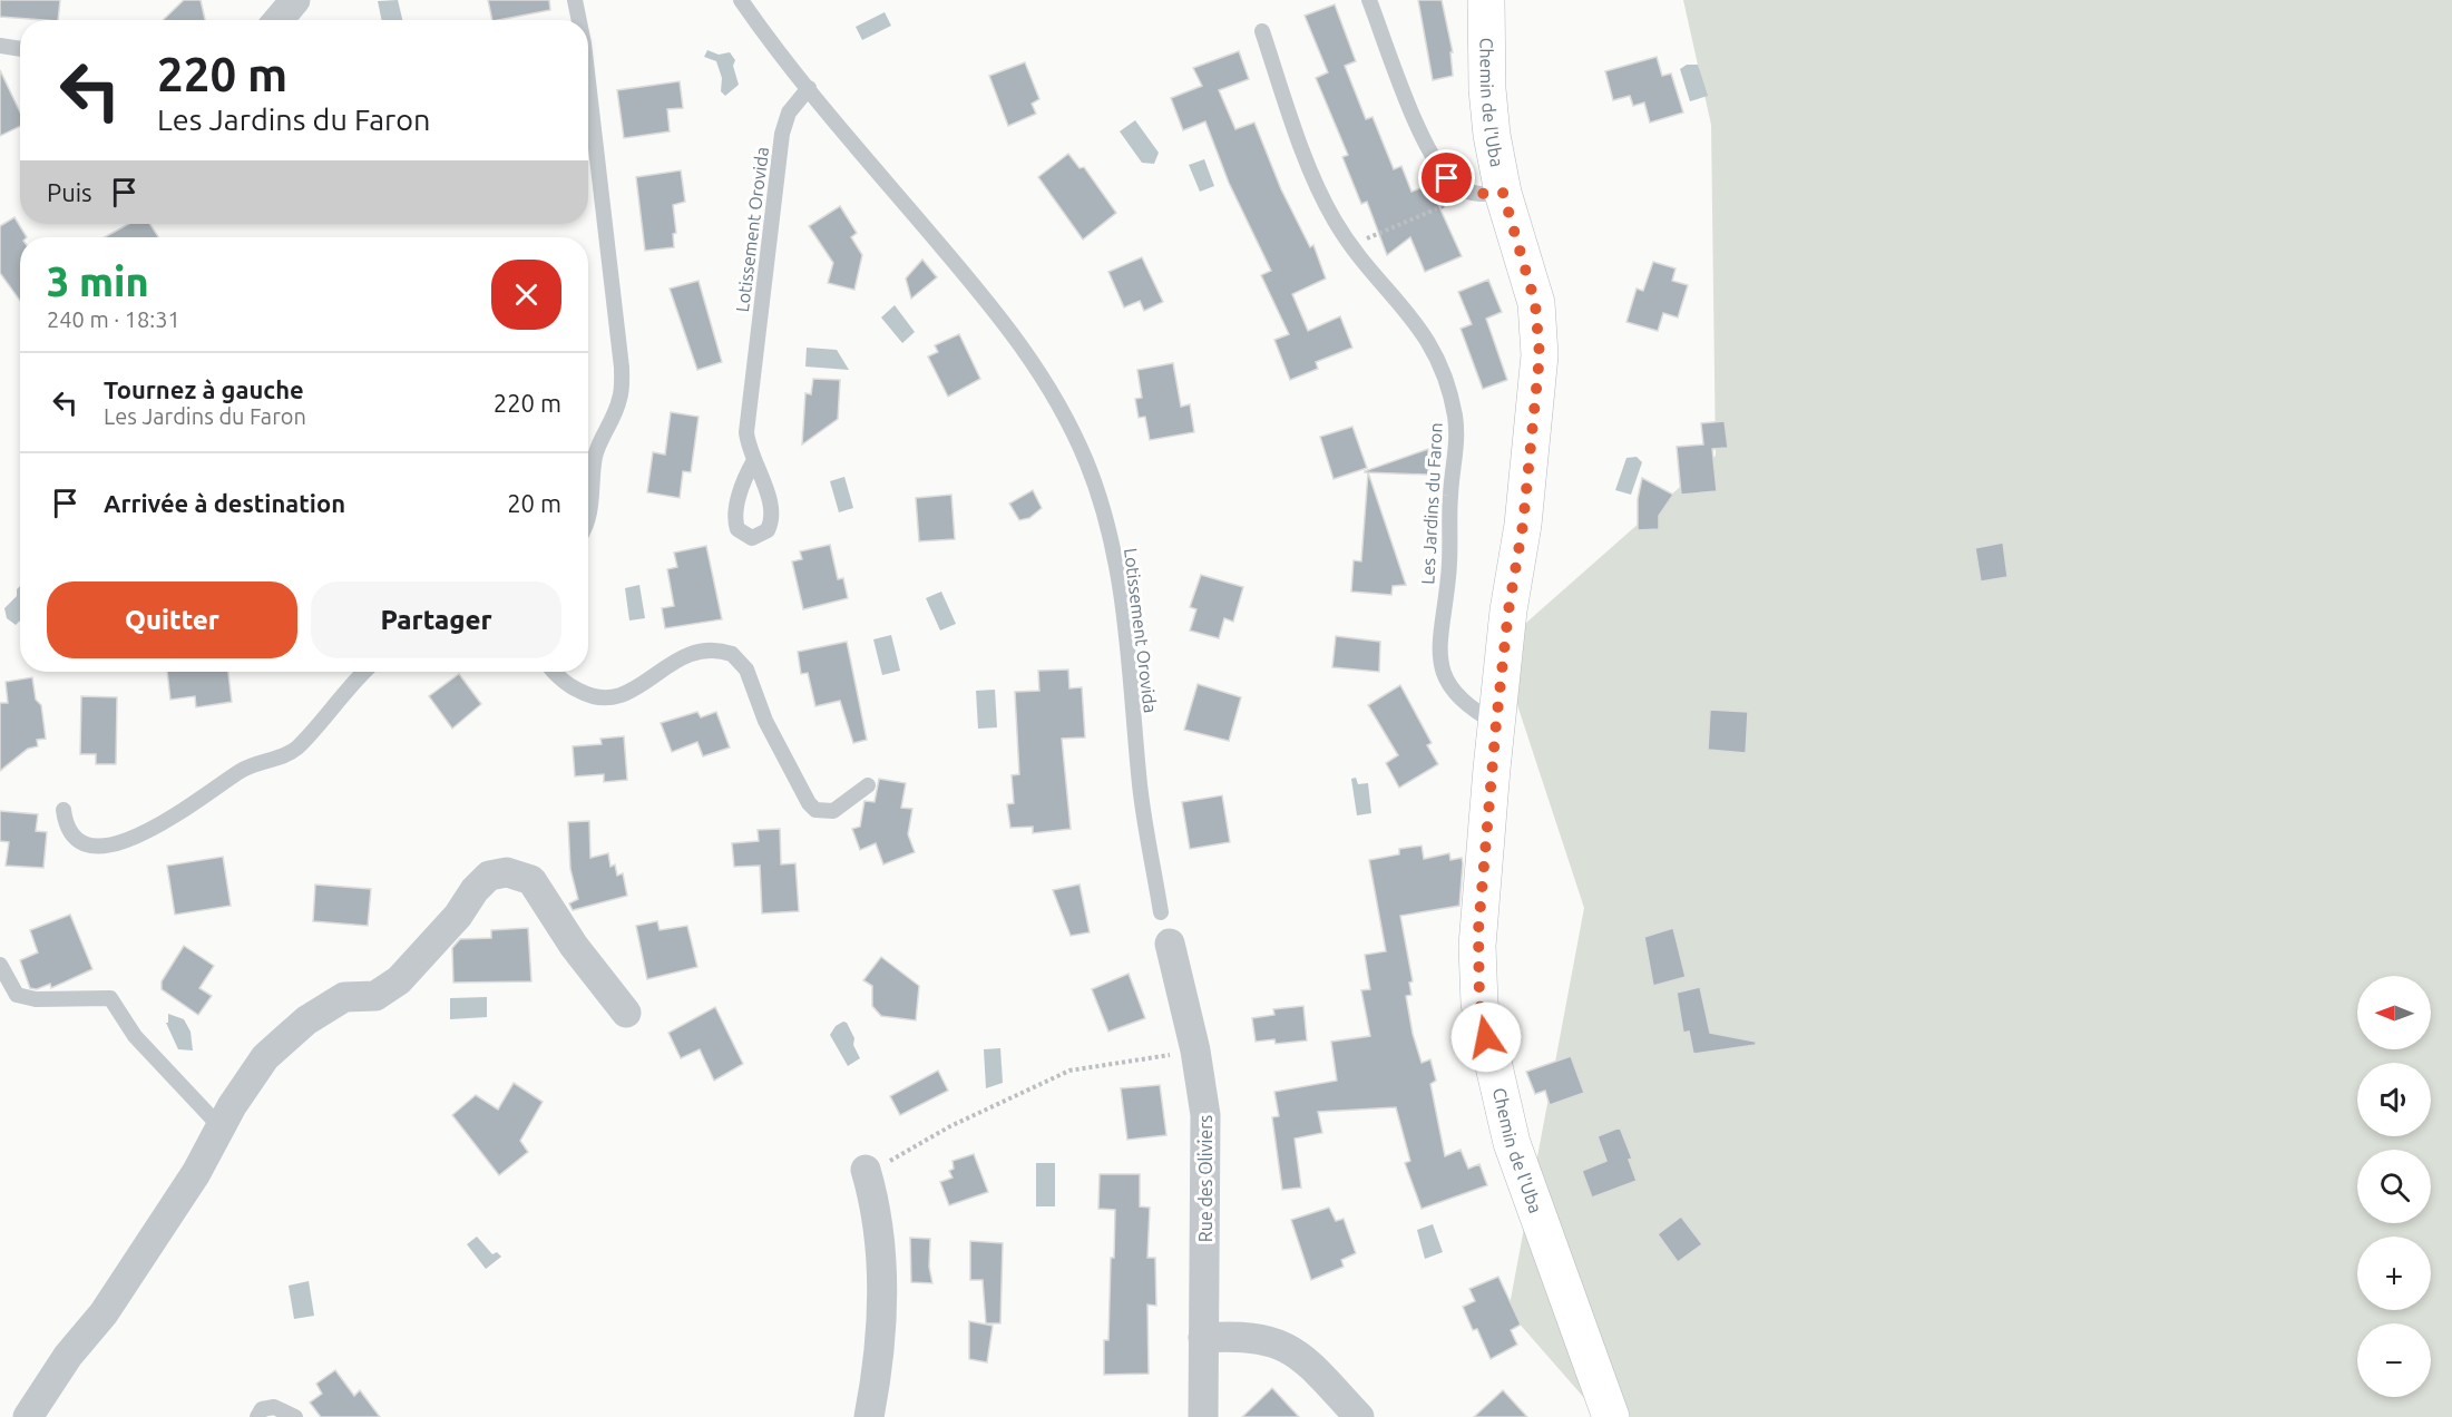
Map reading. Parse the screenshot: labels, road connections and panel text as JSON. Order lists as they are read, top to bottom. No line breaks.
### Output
{"streets":{"street":["Chemin de l'Uba","Rue des Oliviers"],"lane":["Lotissement Orovida","Les Jardins du Faron"]},"crossings":[["Chemin de l'Uba","Les Jardins du Faron"]],"north":"left","page":{"turn":["220 m","Les Jardins du Faron"],"then":"Puis","heading":["3 min","240 m · 18:31"],"list":[{"name":"Tournez à gauche","note":"Les Jardins du Faron","value":"220 m"},{"name":"Arrivée à destination","value":"20 m"}],"buttons":["Quitter","Partager"],"map_buttons":["+","−"]}}
